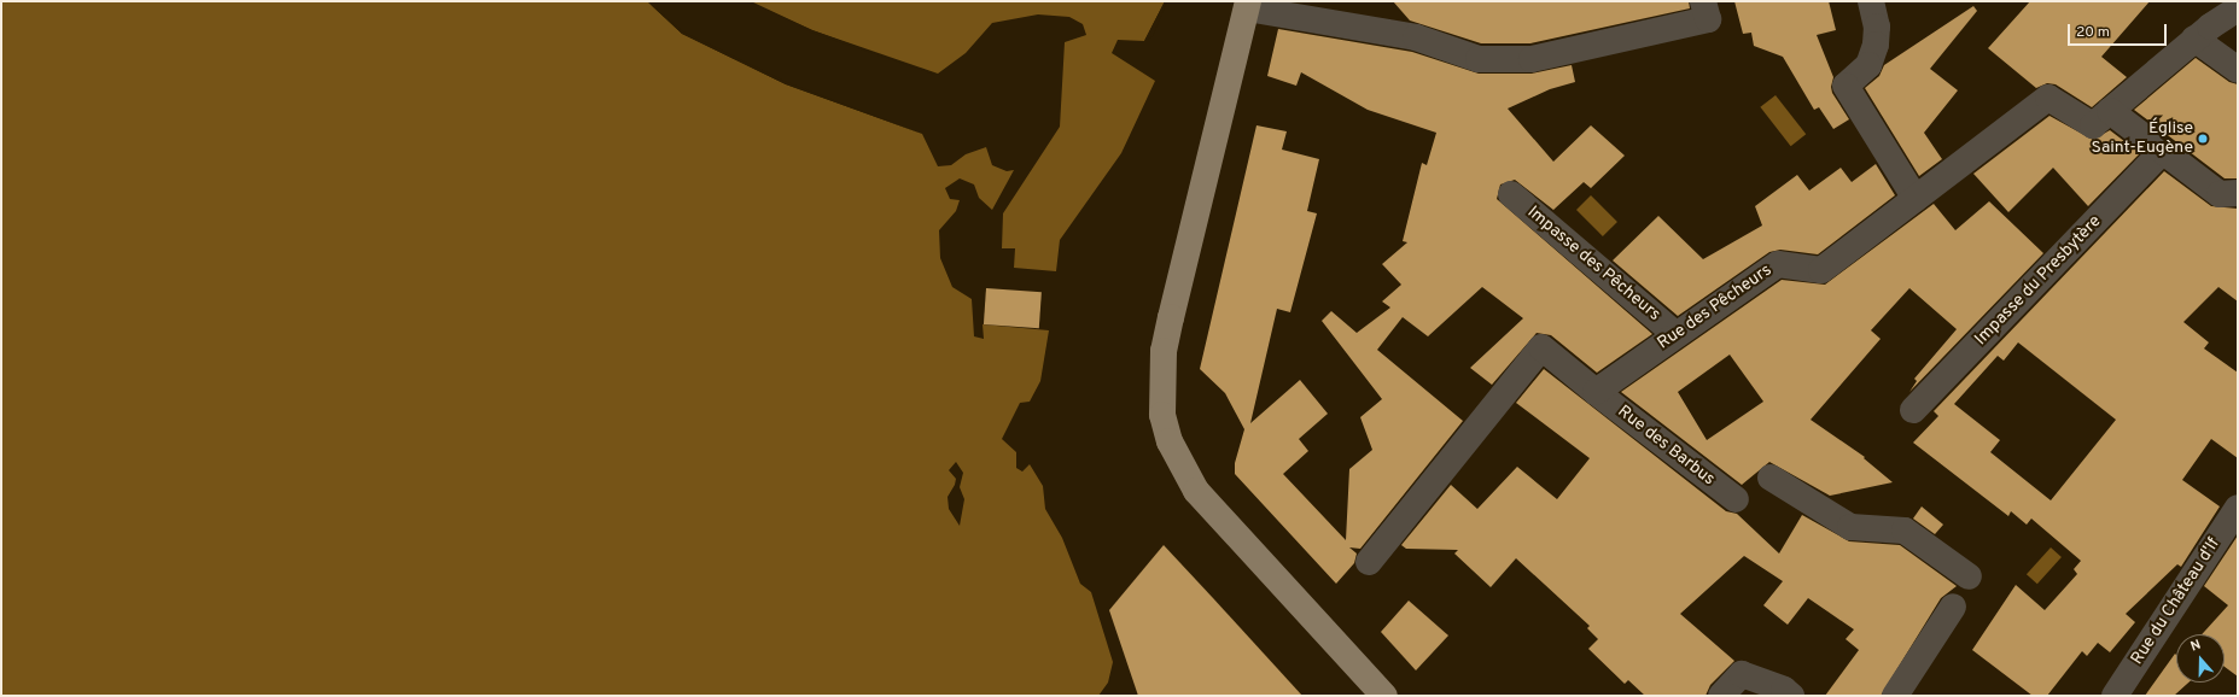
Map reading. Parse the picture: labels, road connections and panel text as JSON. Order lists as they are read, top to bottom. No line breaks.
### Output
{"streets":{"street":["Impasse des Pêcheurs","Impasse du Presbytère","Rue des Pêcheurs","Rue des Barbus","Rue du Château d'If"]},"crossings":[["Impasse des Pêcheurs","Rue des Pêcheurs"],["Rue des Pêcheurs","Rue des Barbus"]],"places":["Église Saint-Eugène"],"scale_bar":"20 m","north":"top"}
